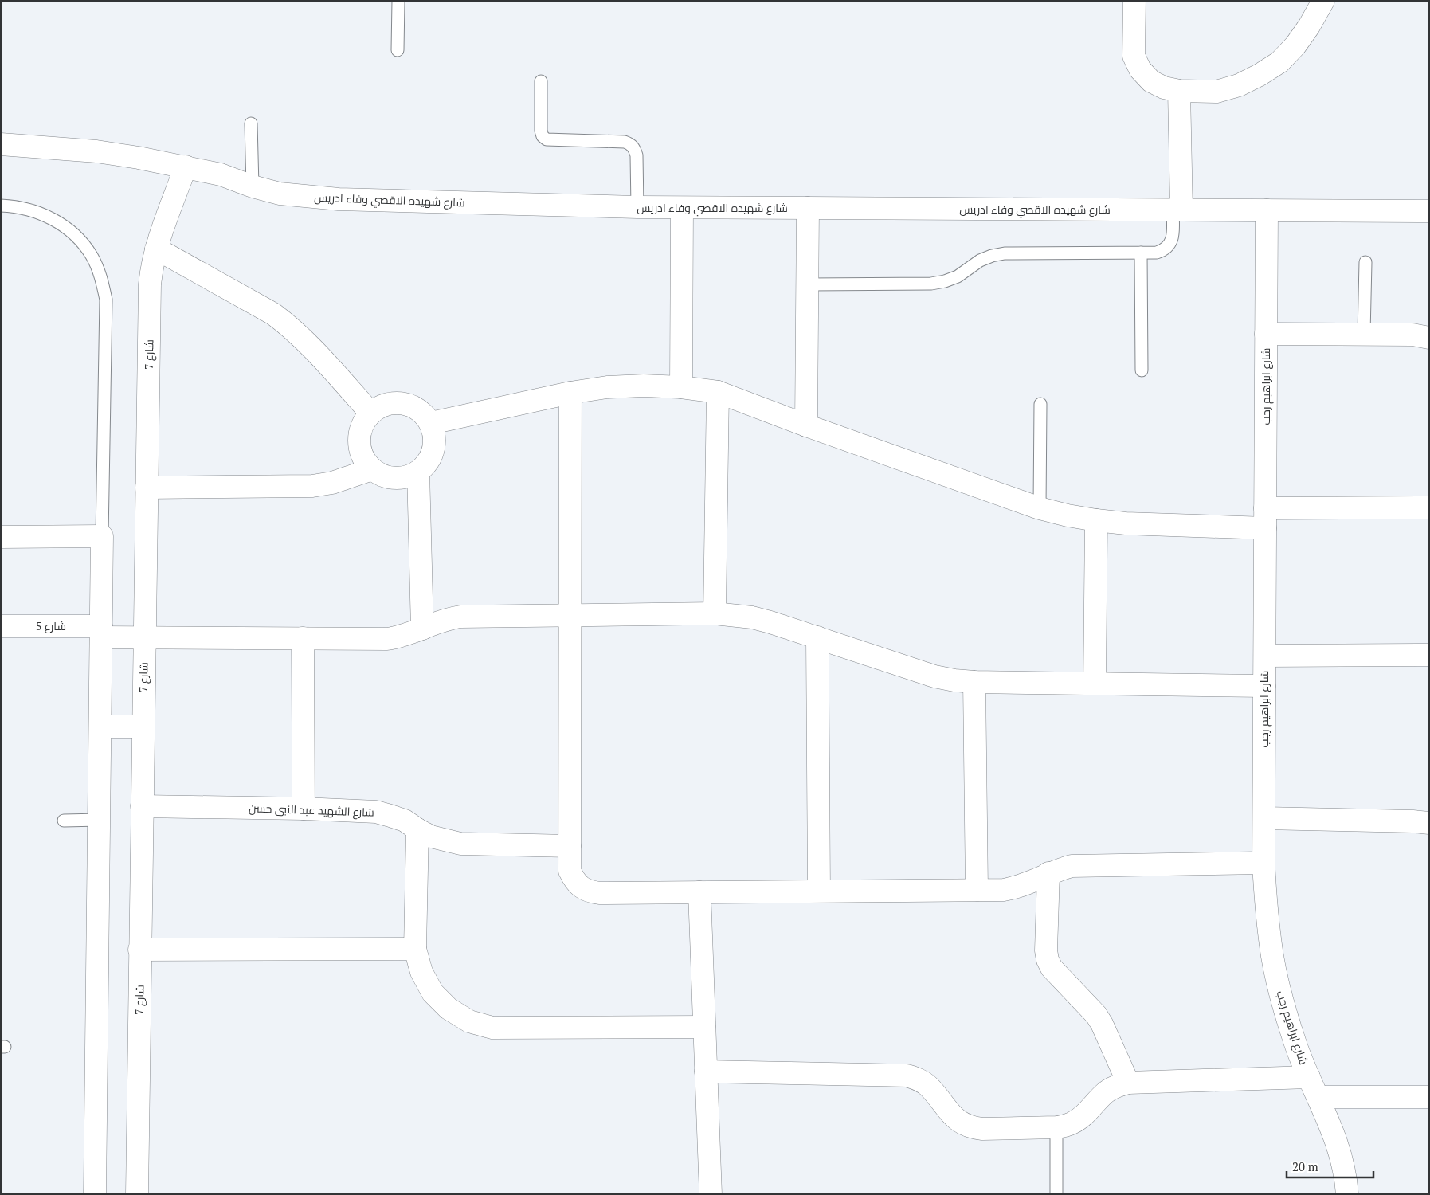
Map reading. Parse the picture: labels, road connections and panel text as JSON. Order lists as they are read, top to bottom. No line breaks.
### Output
{"streets":{"street":["شارع شهيده الاقصي وفاء ادريس","شارع 7","شارع ابراهيم رجب","شارع 5","شارع الشهيد عبد النبى حسن"]},"crossings":[["شارع شهيده الاقصي وفاء ادريس","شارع 7"],["شارع شهيده الاقصي وفاء ادريس","شارع ابراهيم رجب"],["شارع 7","شارع 5"],["شارع 7","شارع الشهيد عبد النبى حسن"],["شارع ابراهيم رجب","شارع 5"]],"scale_bar":"20 m"}
